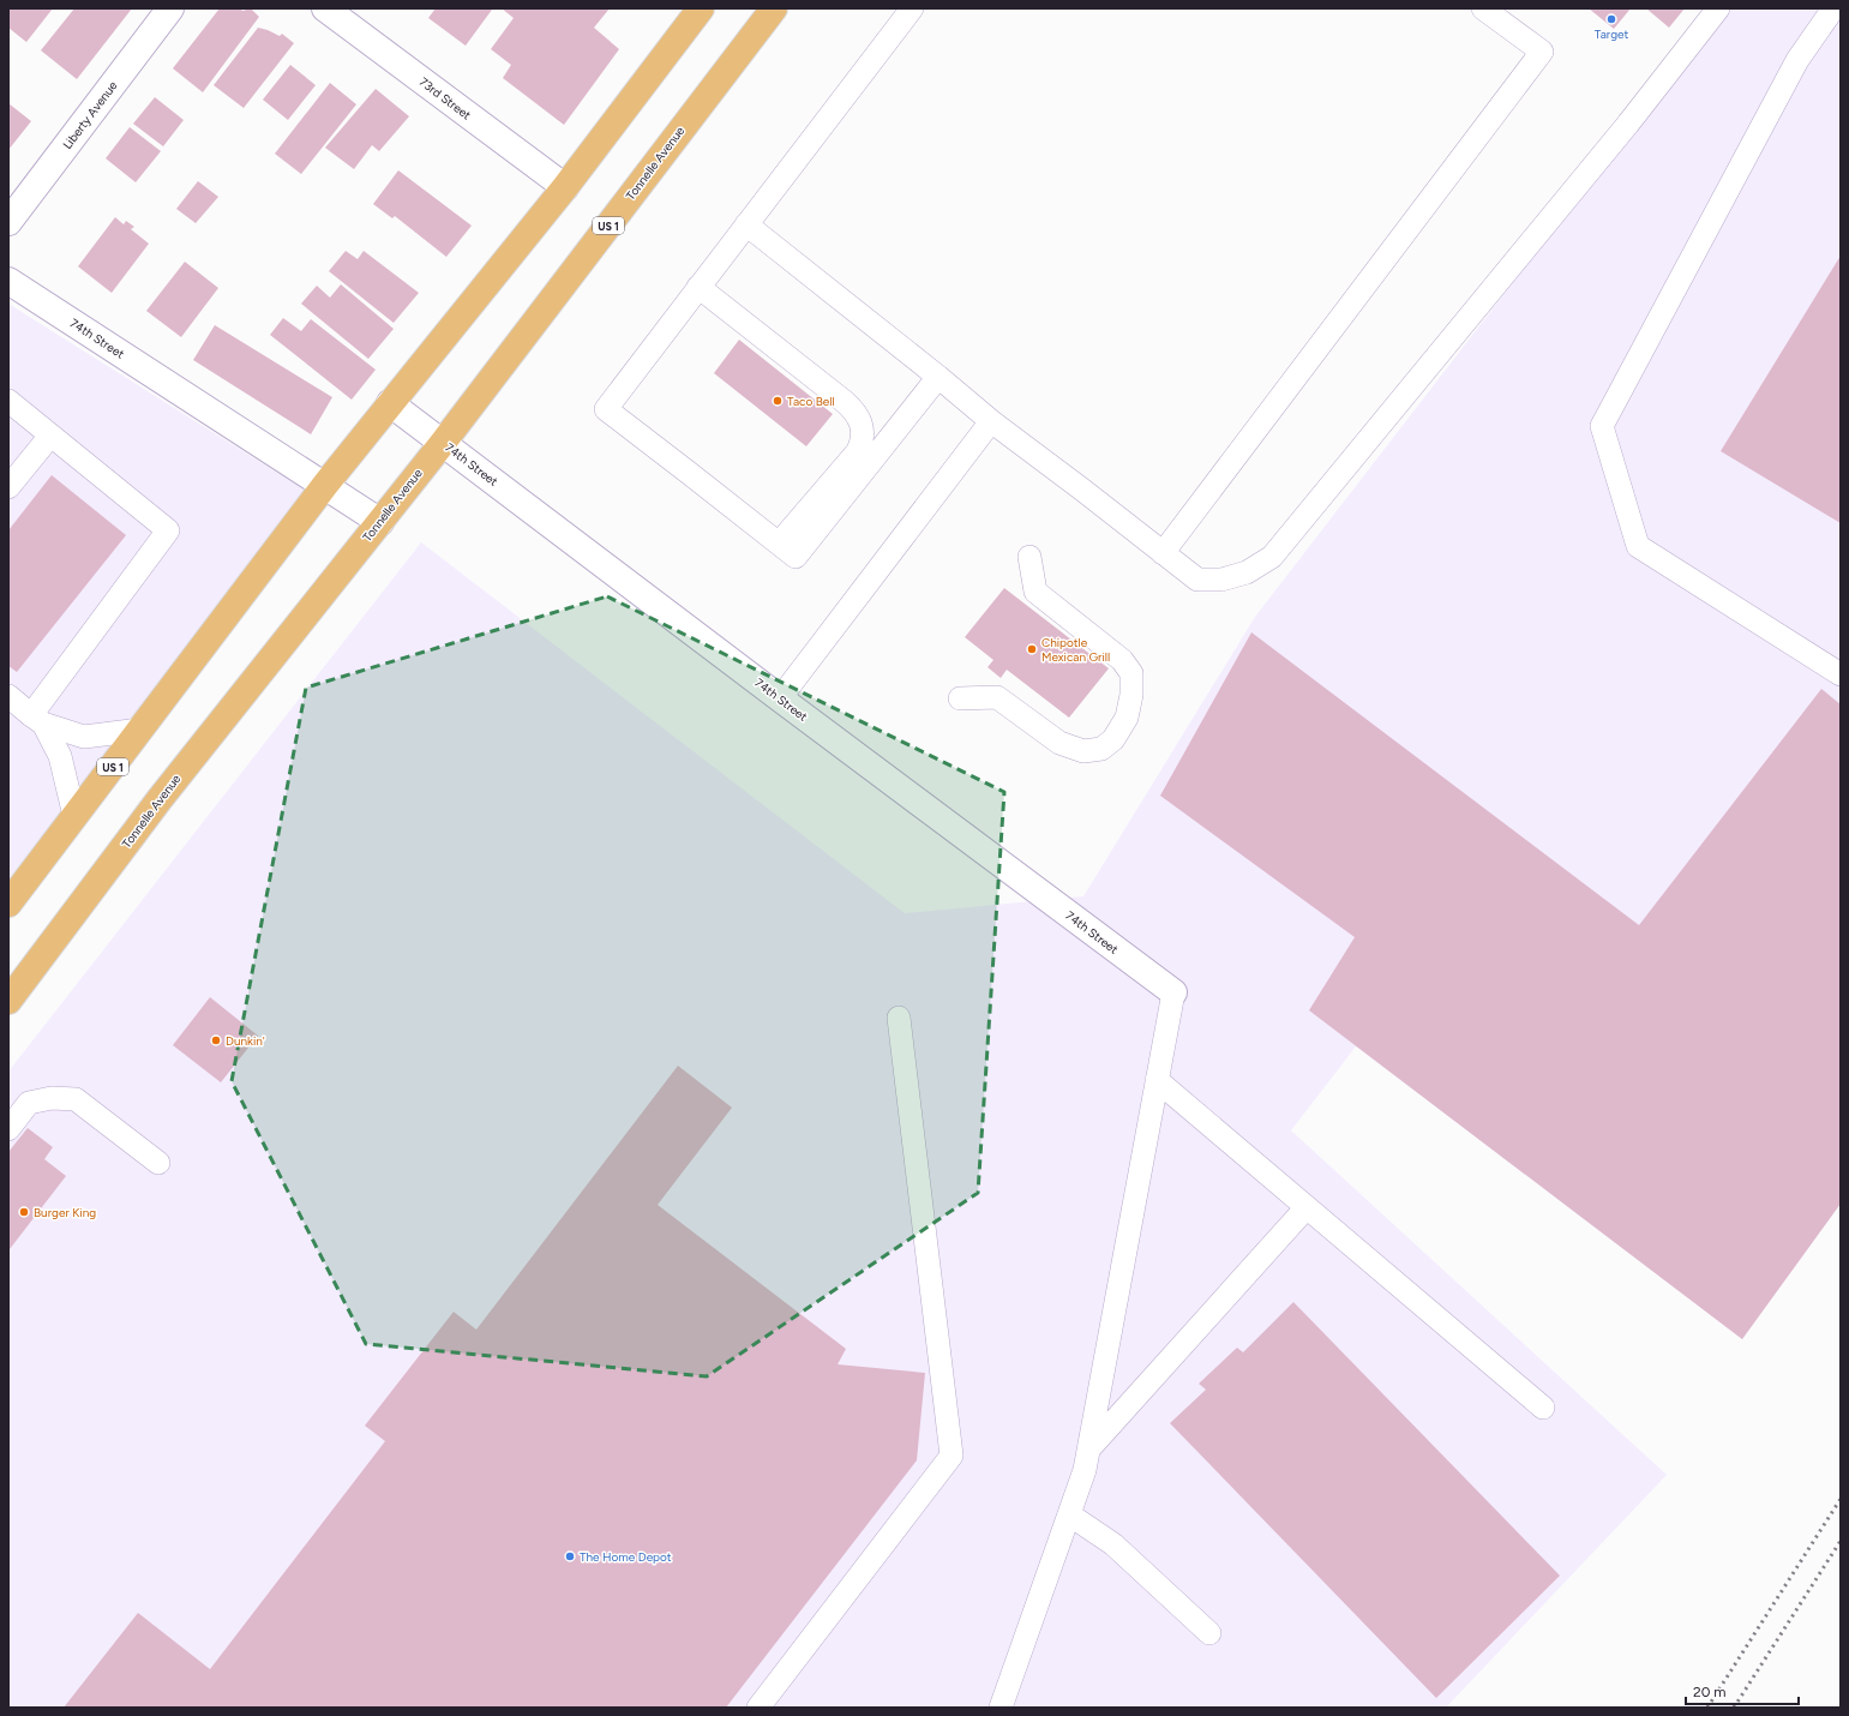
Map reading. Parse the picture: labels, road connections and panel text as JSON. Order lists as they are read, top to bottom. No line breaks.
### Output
{"streets":{"main road":["Tonnelle Avenue","US 1"],"street":["73rd Street","Liberty Avenue","74th Street"]},"crossings":[["73rd Street","US 1"],["Tonnelle Avenue","74th Street"],["US 1","74th Street"]],"places":["Target","Taco Bell","Chipotle Mexican Grill","Dunkin'","Burger King","The Home Depot"],"scale_bar":"20 m"}
